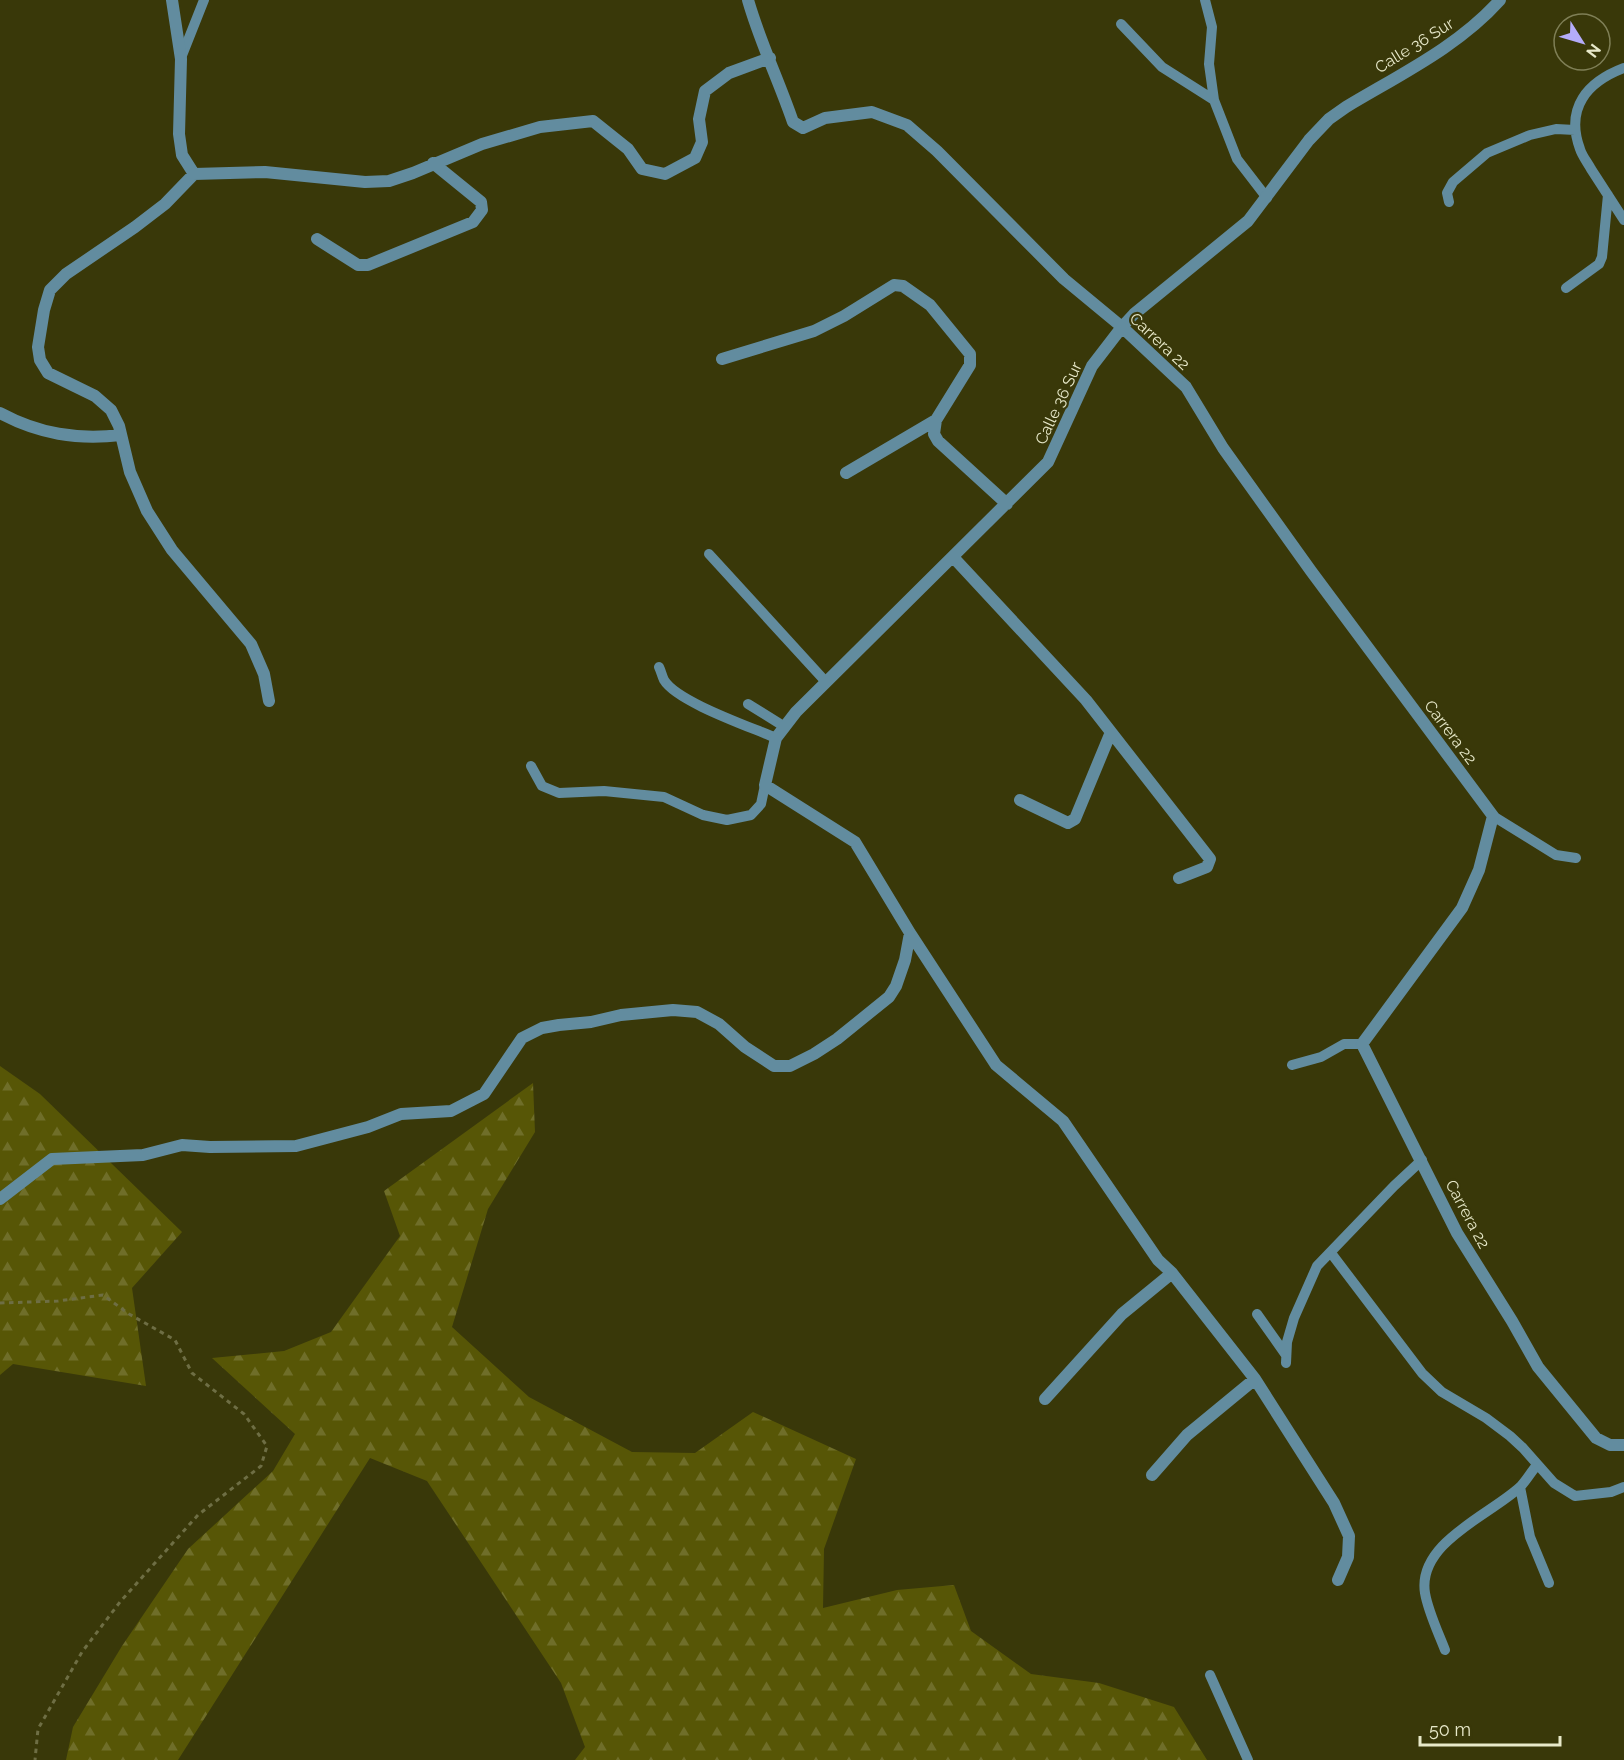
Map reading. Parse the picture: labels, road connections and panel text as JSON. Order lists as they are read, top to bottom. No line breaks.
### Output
{"streets":{"street":["Calle 36 Sur","Carrera 22"]},"crossings":[["Calle 36 Sur","Carrera 22"]],"scale_bar":"50 m","north":"bottom right"}
